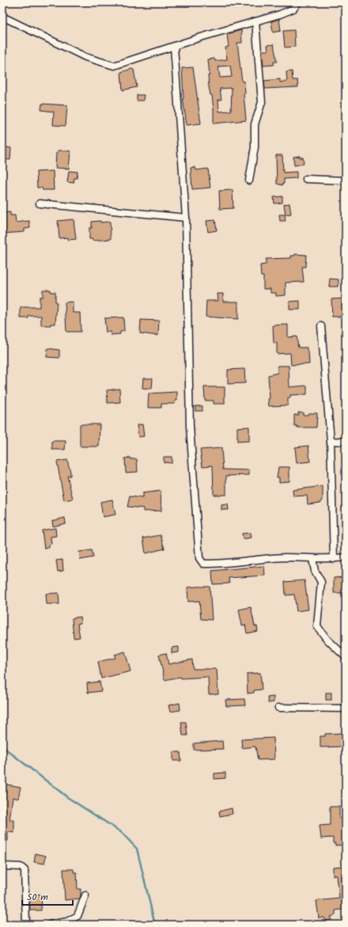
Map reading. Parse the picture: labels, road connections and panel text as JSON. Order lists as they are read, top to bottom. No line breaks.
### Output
{"scale_bar":"50 m"}
